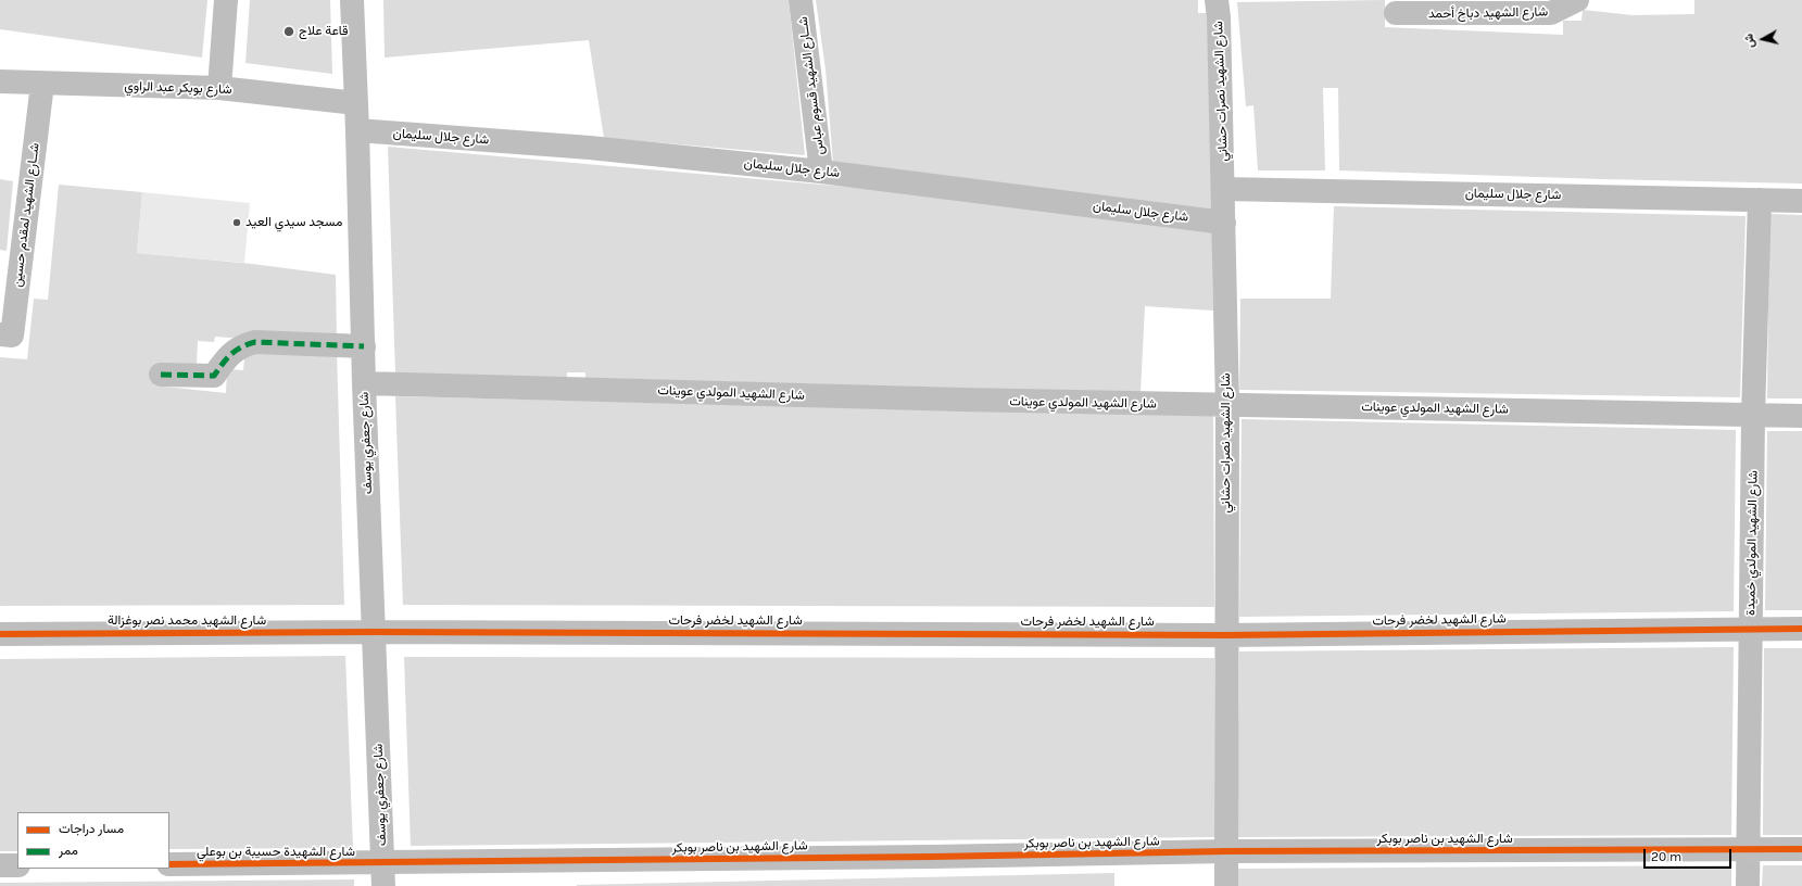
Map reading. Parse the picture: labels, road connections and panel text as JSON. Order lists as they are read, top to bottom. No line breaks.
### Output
{"streets":{"street":["شارع الشهيد دباخ أحمد","شــارع الشهيد قسوم عباس","شارع بوبكر عبد الراوي","شارع الشهيد نصرات حشاني","شارع جلال سليمان","شــارع الشهيد لمقدم حسين","شارع الشهيد المولدي عوينات","شارع جعفري يوسف","شارع الشهيد المولدي خميدة","شارع الشهيد لخضر فرحات","شارع الشهيد محمد نصر بوغزالة","شارع الشهيد بن ناصر بوبكر","شارع الشهيدة حسيبة بن بوعلي"]},"crossings":[["شــارع الشهيد قسوم عباس","شارع جلال سليمان"],["شارع بوبكر عبد الراوي","شــارع الشهيد لمقدم حسين"],["شارع بوبكر عبد الراوي","شارع جعفري يوسف"],["شارع الشهيد نصرات حشاني","شارع جلال سليمان"],["شارع الشهيد نصرات حشاني","شارع الشهيد المولدي عوينات"],["شارع الشهيد نصرات حشاني","شارع الشهيد لخضر فرحات"],["شارع الشهيد نصرات حشاني","شارع الشهيد بن ناصر بوبكر"],["شارع جلال سليمان","شارع جعفري يوسف"],["شارع جلال سليمان","شارع الشهيد المولدي خميدة"],["شارع الشهيد المولدي عوينات","شارع جعفري يوسف"],["شارع الشهيد المولدي عوينات","شارع الشهيد المولدي خميدة"],["شارع جعفري يوسف","شارع الشهيد لخضر فرحات"],["شارع جعفري يوسف","شارع الشهيد محمد نصر بوغزالة"],["شارع جعفري يوسف","شارع الشهيد بن ناصر بوبكر"],["شارع جعفري يوسف","شارع الشهيدة حسيبة بن بوعلي"],["شارع الشهيد المولدي خميدة","شارع الشهيد لخضر فرحات"],["شارع الشهيد المولدي خميدة","شارع الشهيد بن ناصر بوبكر"],["شارع الشهيد لخضر فرحات","شارع الشهيد محمد نصر بوغزالة"],["شارع الشهيد بن ناصر بوبكر","شارع الشهيدة حسيبة بن بوعلي"]],"places":["قاعة علاج","مسجد سيدي العيد"],"legend":["مسار دراجات","ممر"],"scale_bar":"20 m","north":"left"}
